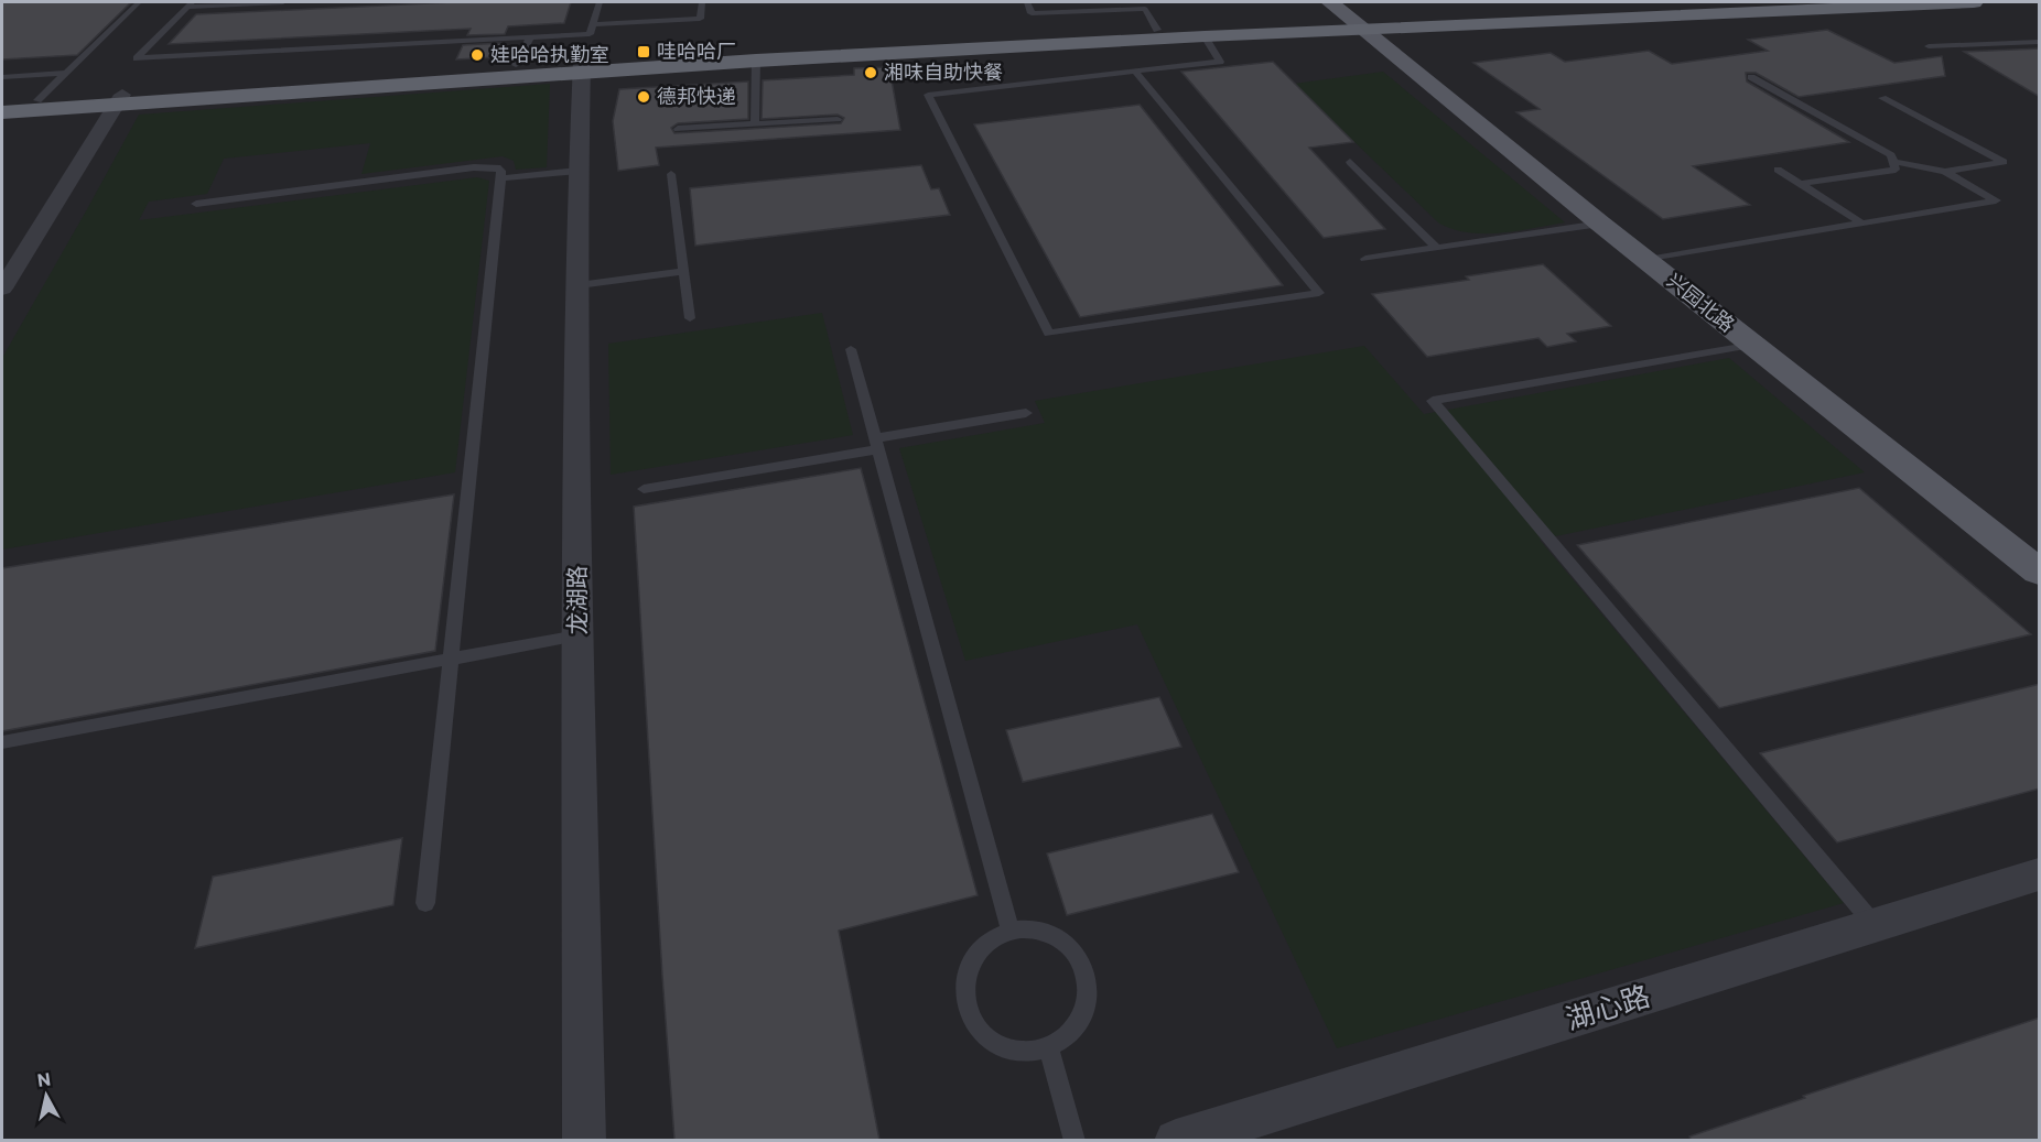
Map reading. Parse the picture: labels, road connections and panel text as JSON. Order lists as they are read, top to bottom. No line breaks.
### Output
{"streets":{"main road":["兴园北路"],"street":["龙湖路","湖心路"]},"places":{"transit":["哇哈哈厂"],"other":["娃哈哈执勤室","湘味自助快餐","德邦快递"]},"north":"top"}
